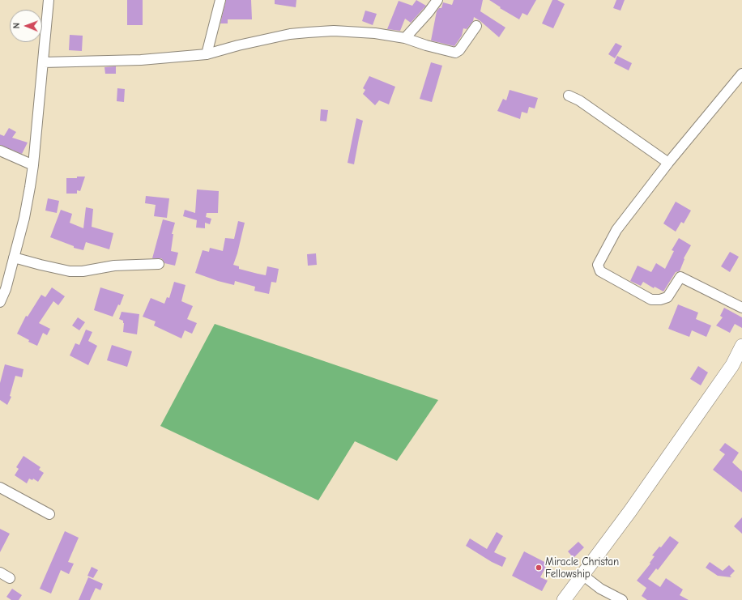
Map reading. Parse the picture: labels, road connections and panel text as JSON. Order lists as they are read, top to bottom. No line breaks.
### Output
{"places":["Miracle Christan Fellowship"],"north":"left"}
